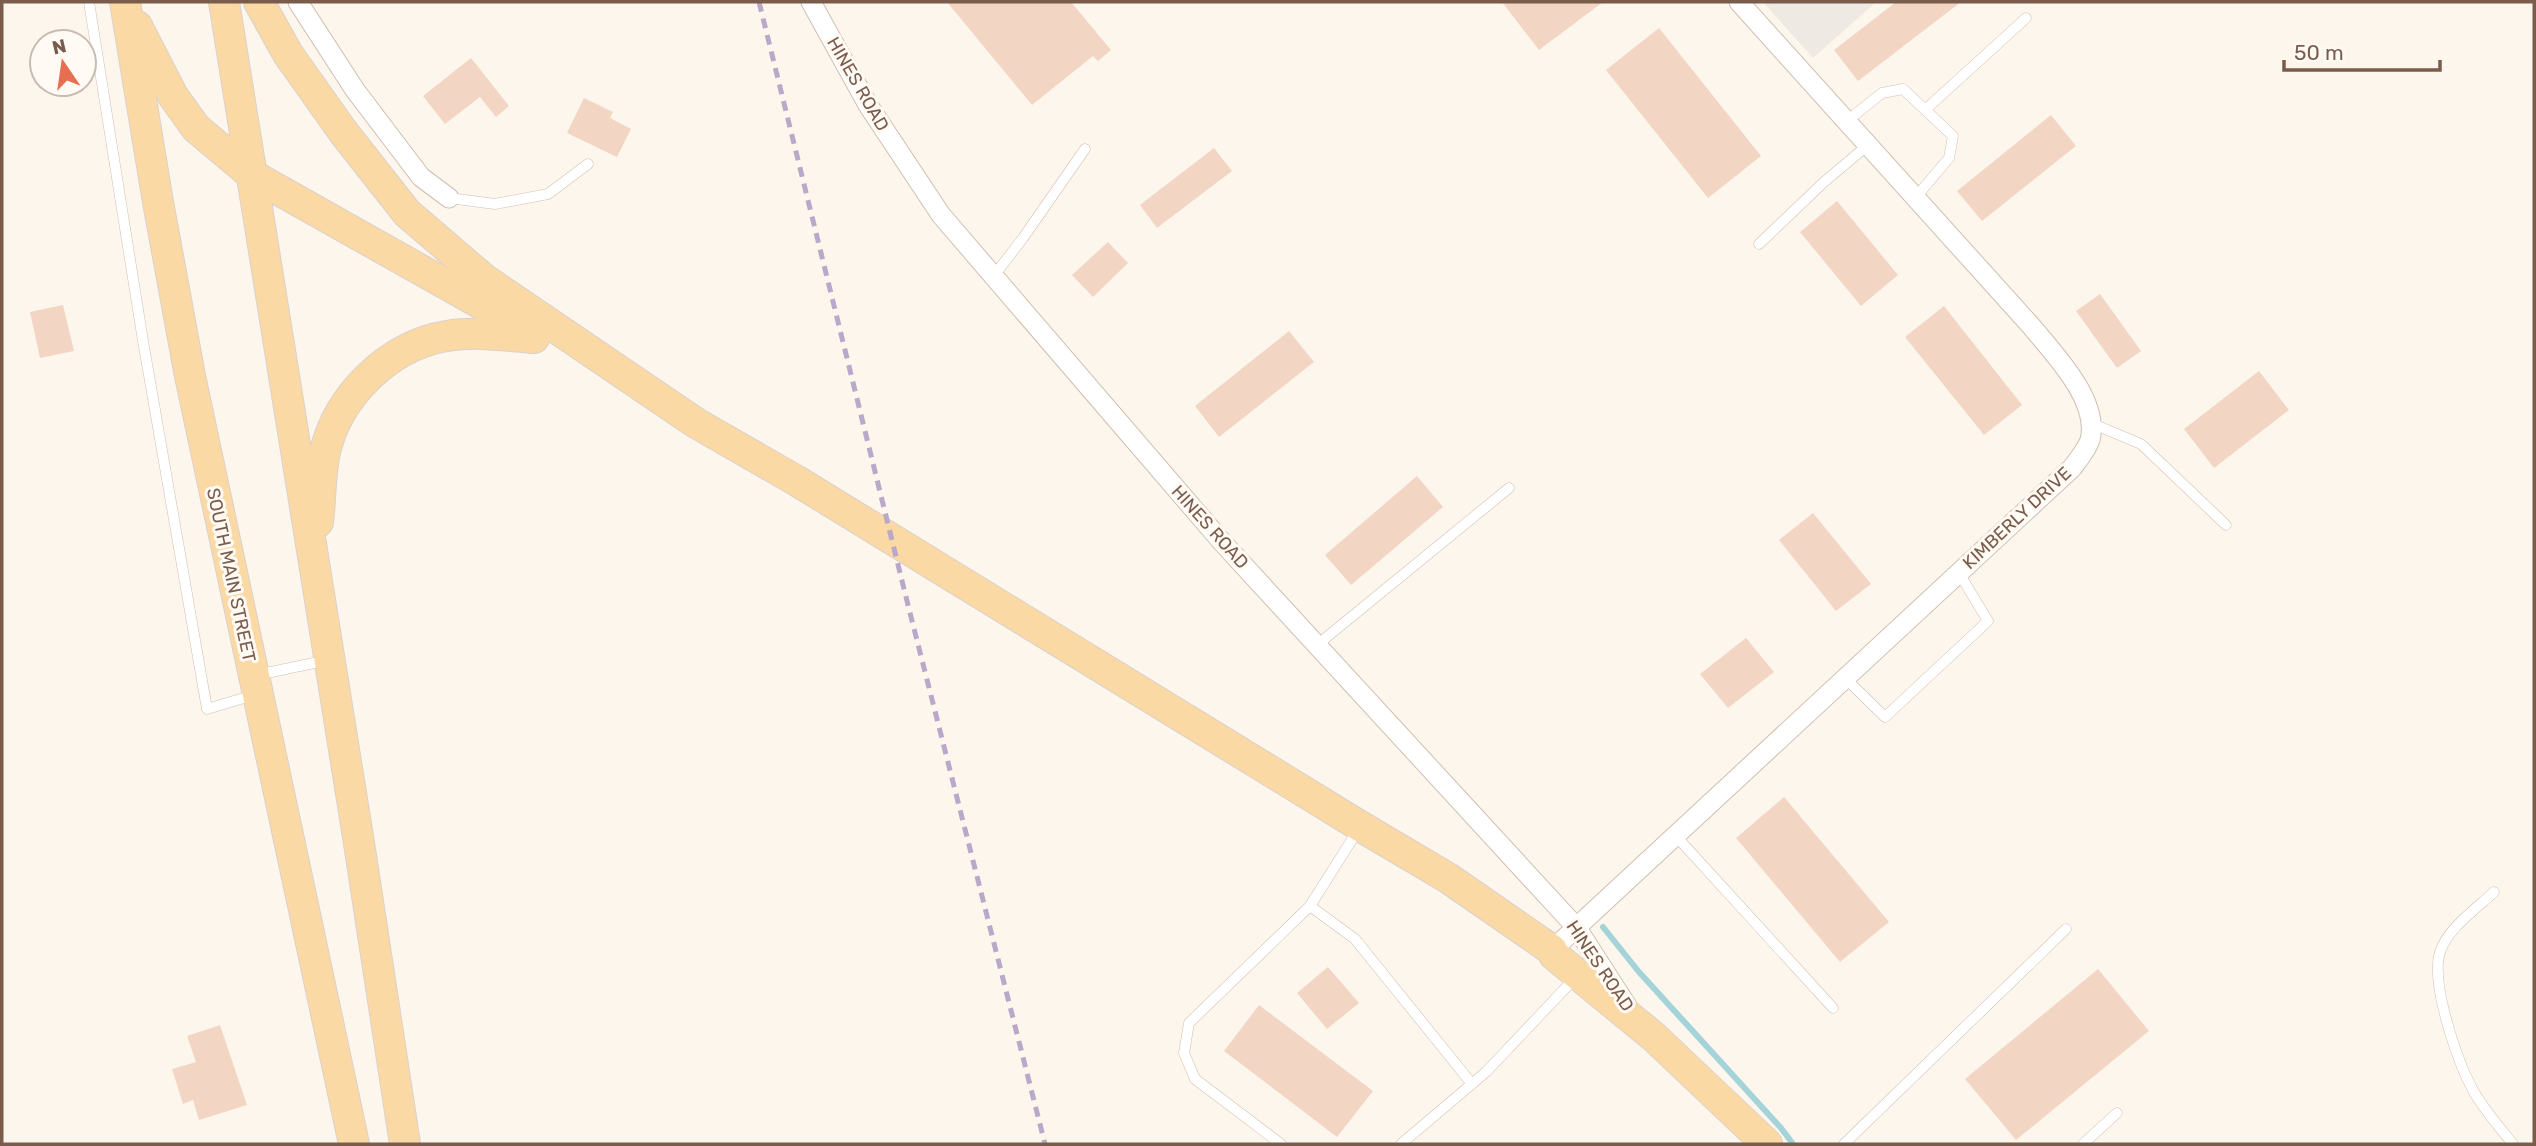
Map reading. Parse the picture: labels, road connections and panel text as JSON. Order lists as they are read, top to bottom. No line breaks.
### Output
{"streets":{"main road":["SOUTH MAIN STREET"],"street":["HINES ROAD","KIMBERLY DRIVE"]},"crossings":[["HINES ROAD","KIMBERLY DRIVE"]],"scale_bar":"50 m","north":"top"}
